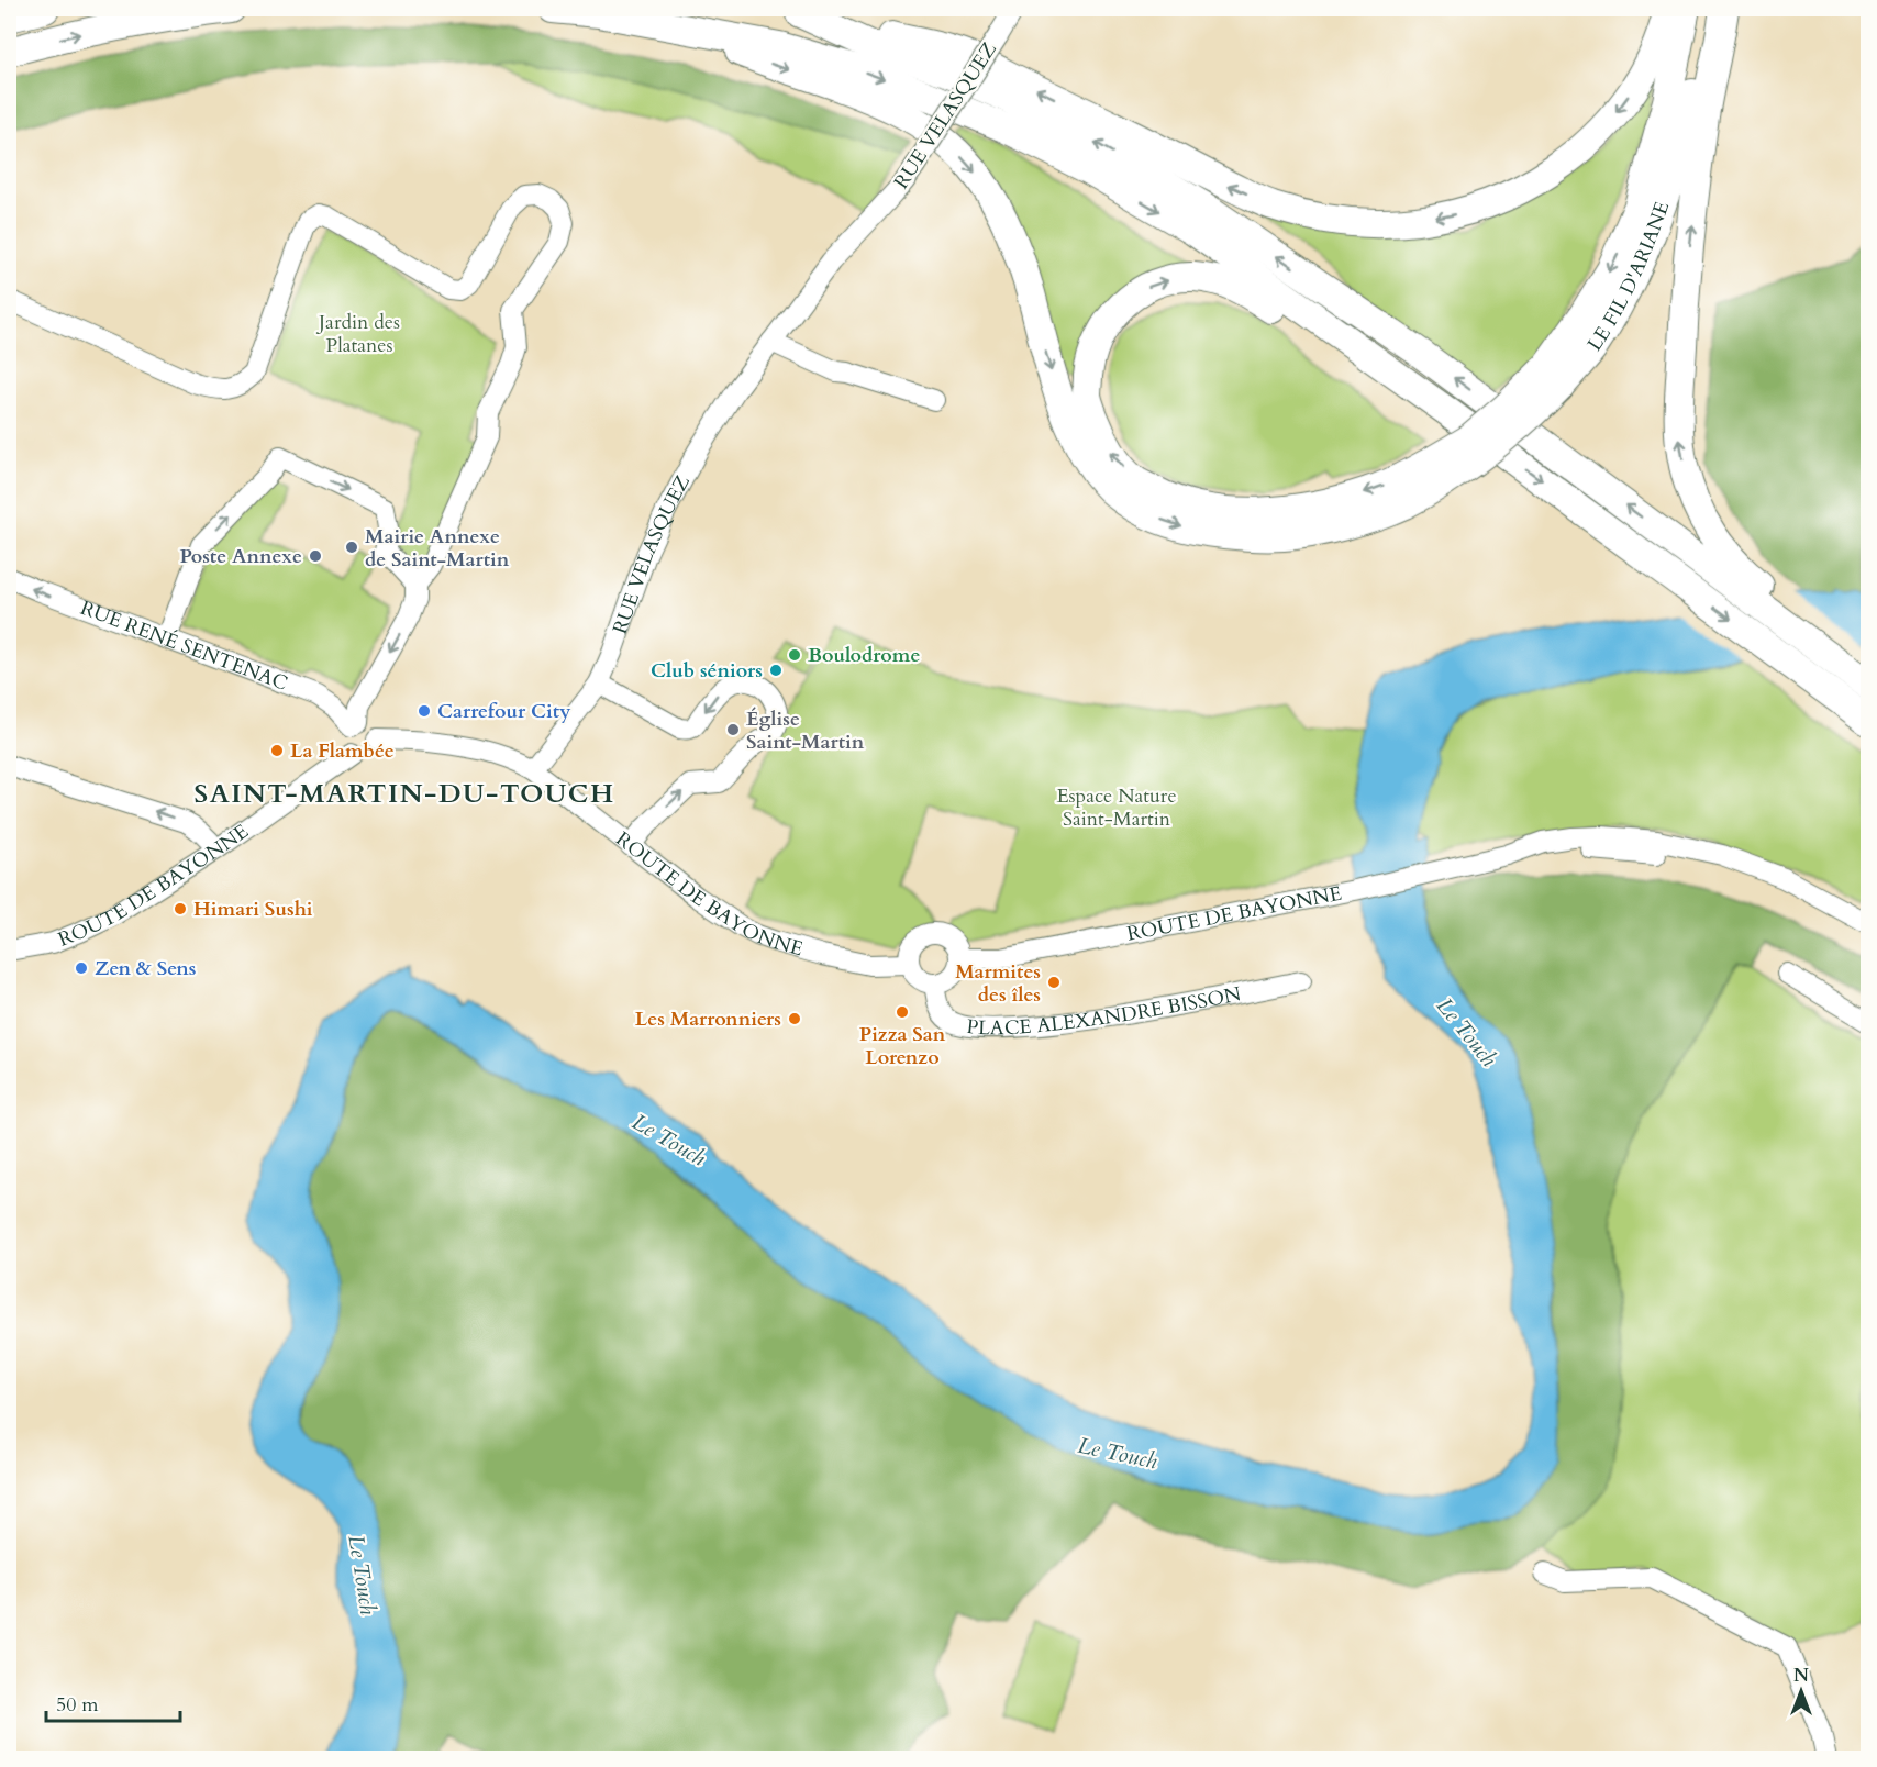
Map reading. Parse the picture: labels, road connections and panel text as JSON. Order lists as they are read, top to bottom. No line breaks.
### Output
{"streets":{"highway":["LE FIL D'ARIANE"],"street":["RUE VELASQUEZ","RUE RENÉ SENTENAC","ROUTE DE BAYONNE","PLACE ALEXANDRE BISSON"]},"crossings":[["RUE VELASQUEZ","ROUTE DE BAYONNE"],["RUE RENÉ SENTENAC","ROUTE DE BAYONNE"],["ROUTE DE BAYONNE","PLACE ALEXANDRE BISSON"]],"districts":["SAINT-MARTIN-DU-TOUCH"],"water":["Le Touch"],"parks":["Jardin des Platanes","Espace Nature Saint-Martin"],"places":["Mairie Annexe de Saint-Martin","Poste Annexe","Boulodrome","Club séniors","Carrefour City","Église Saint-Martin","La Flambée","Himari Sushi","Zen & Sens","Marmites des îles","Pizza San Lorenzo","Les Marronniers"],"scale_bar":"50 m","north":"top"}
